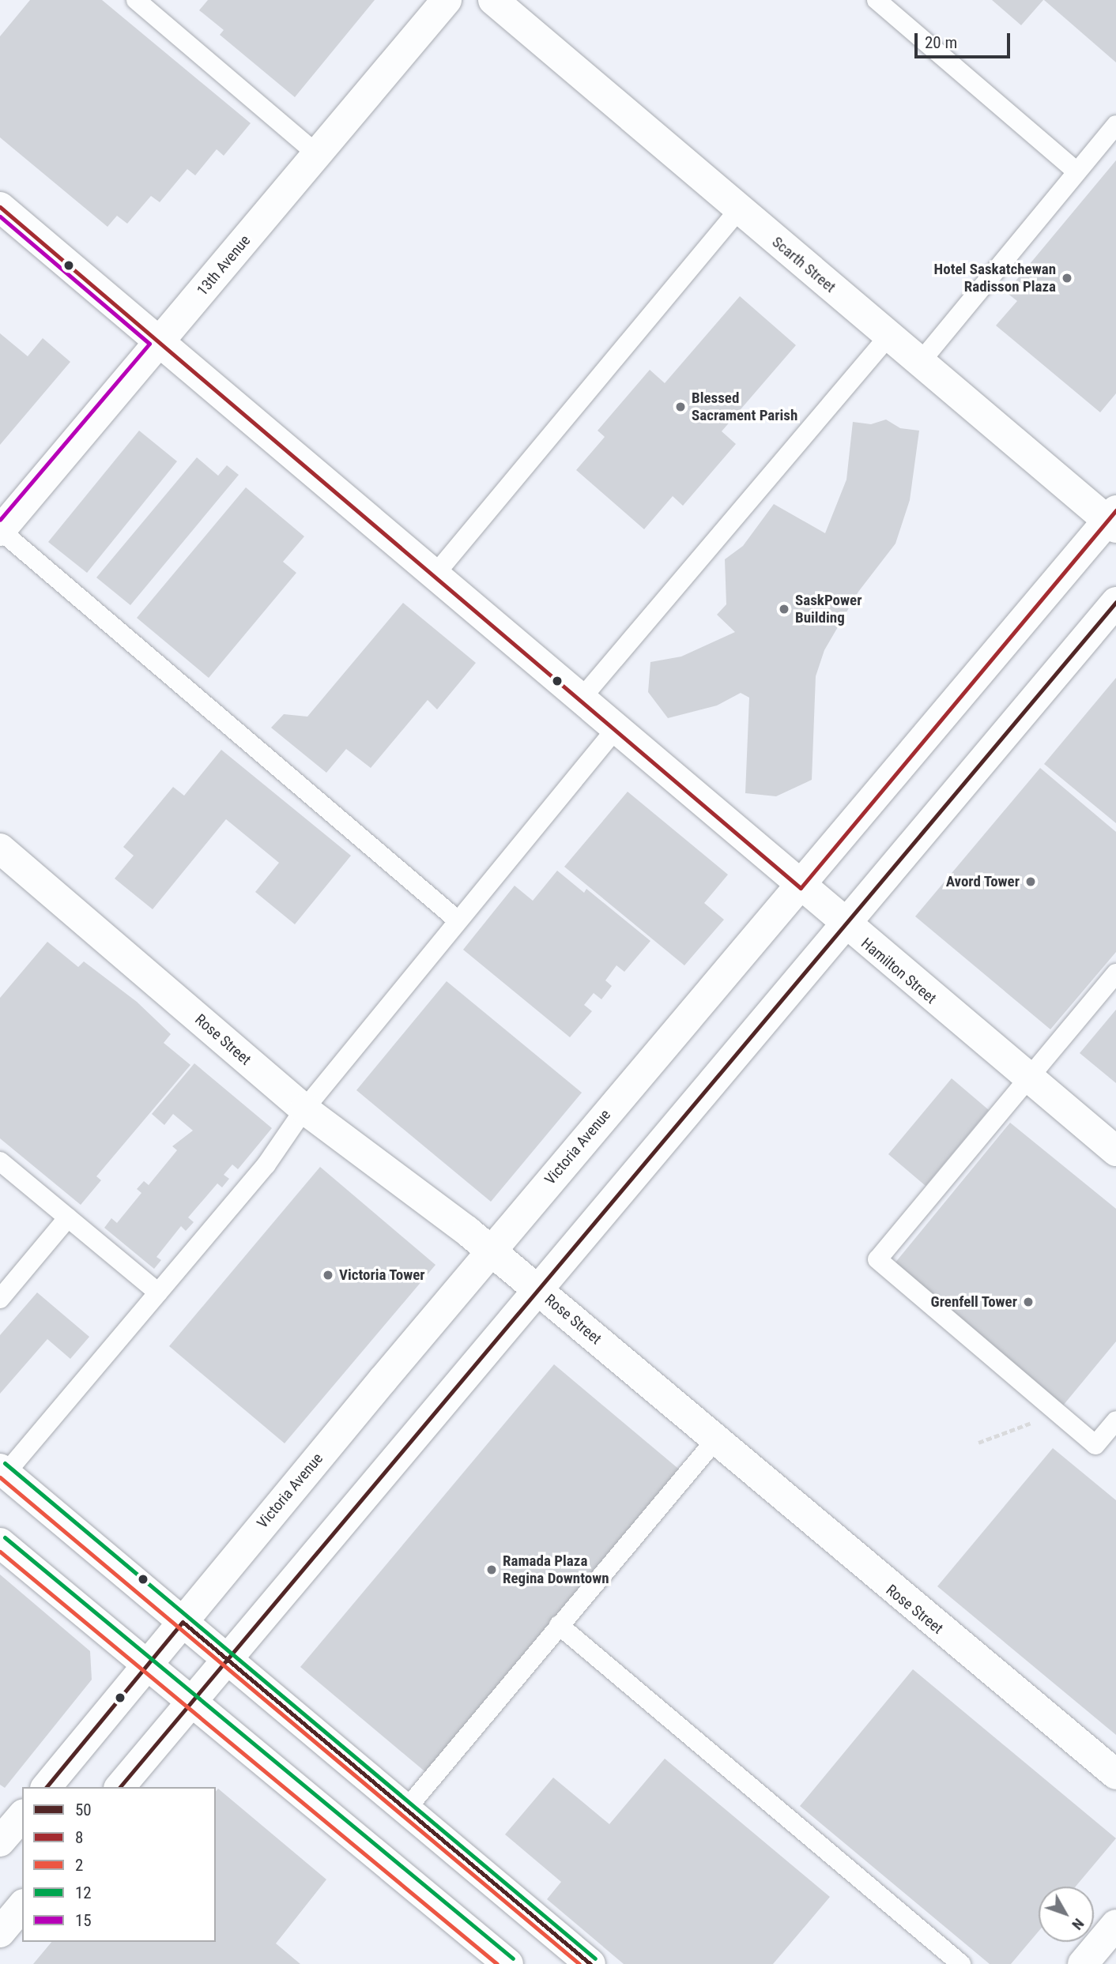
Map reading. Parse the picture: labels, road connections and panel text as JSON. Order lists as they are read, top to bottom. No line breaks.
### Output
{"streets":{"main road":["Scarth Street","13th Avenue","Hamilton Street","Rose Street","Victoria Avenue"]},"crossings":[["Scarth Street","Victoria Avenue"],["13th Avenue","Hamilton Street"],["Hamilton Street","Victoria Avenue"],["Rose Street","Victoria Avenue"]],"places":["Hotel Saskatchewan Radisson Plaza","Blessed Sacrament Parish","SaskPower Building","Avord Tower","Victoria Tower","Grenfell Tower","Ramada Plaza Regina Downtown"],"lines":["transit line 8","transit line 15","transit line 50","transit line 12","transit line 2"],"legend":["50","8","2","12","15"],"scale_bar":"20 m","north":"bottom right"}
